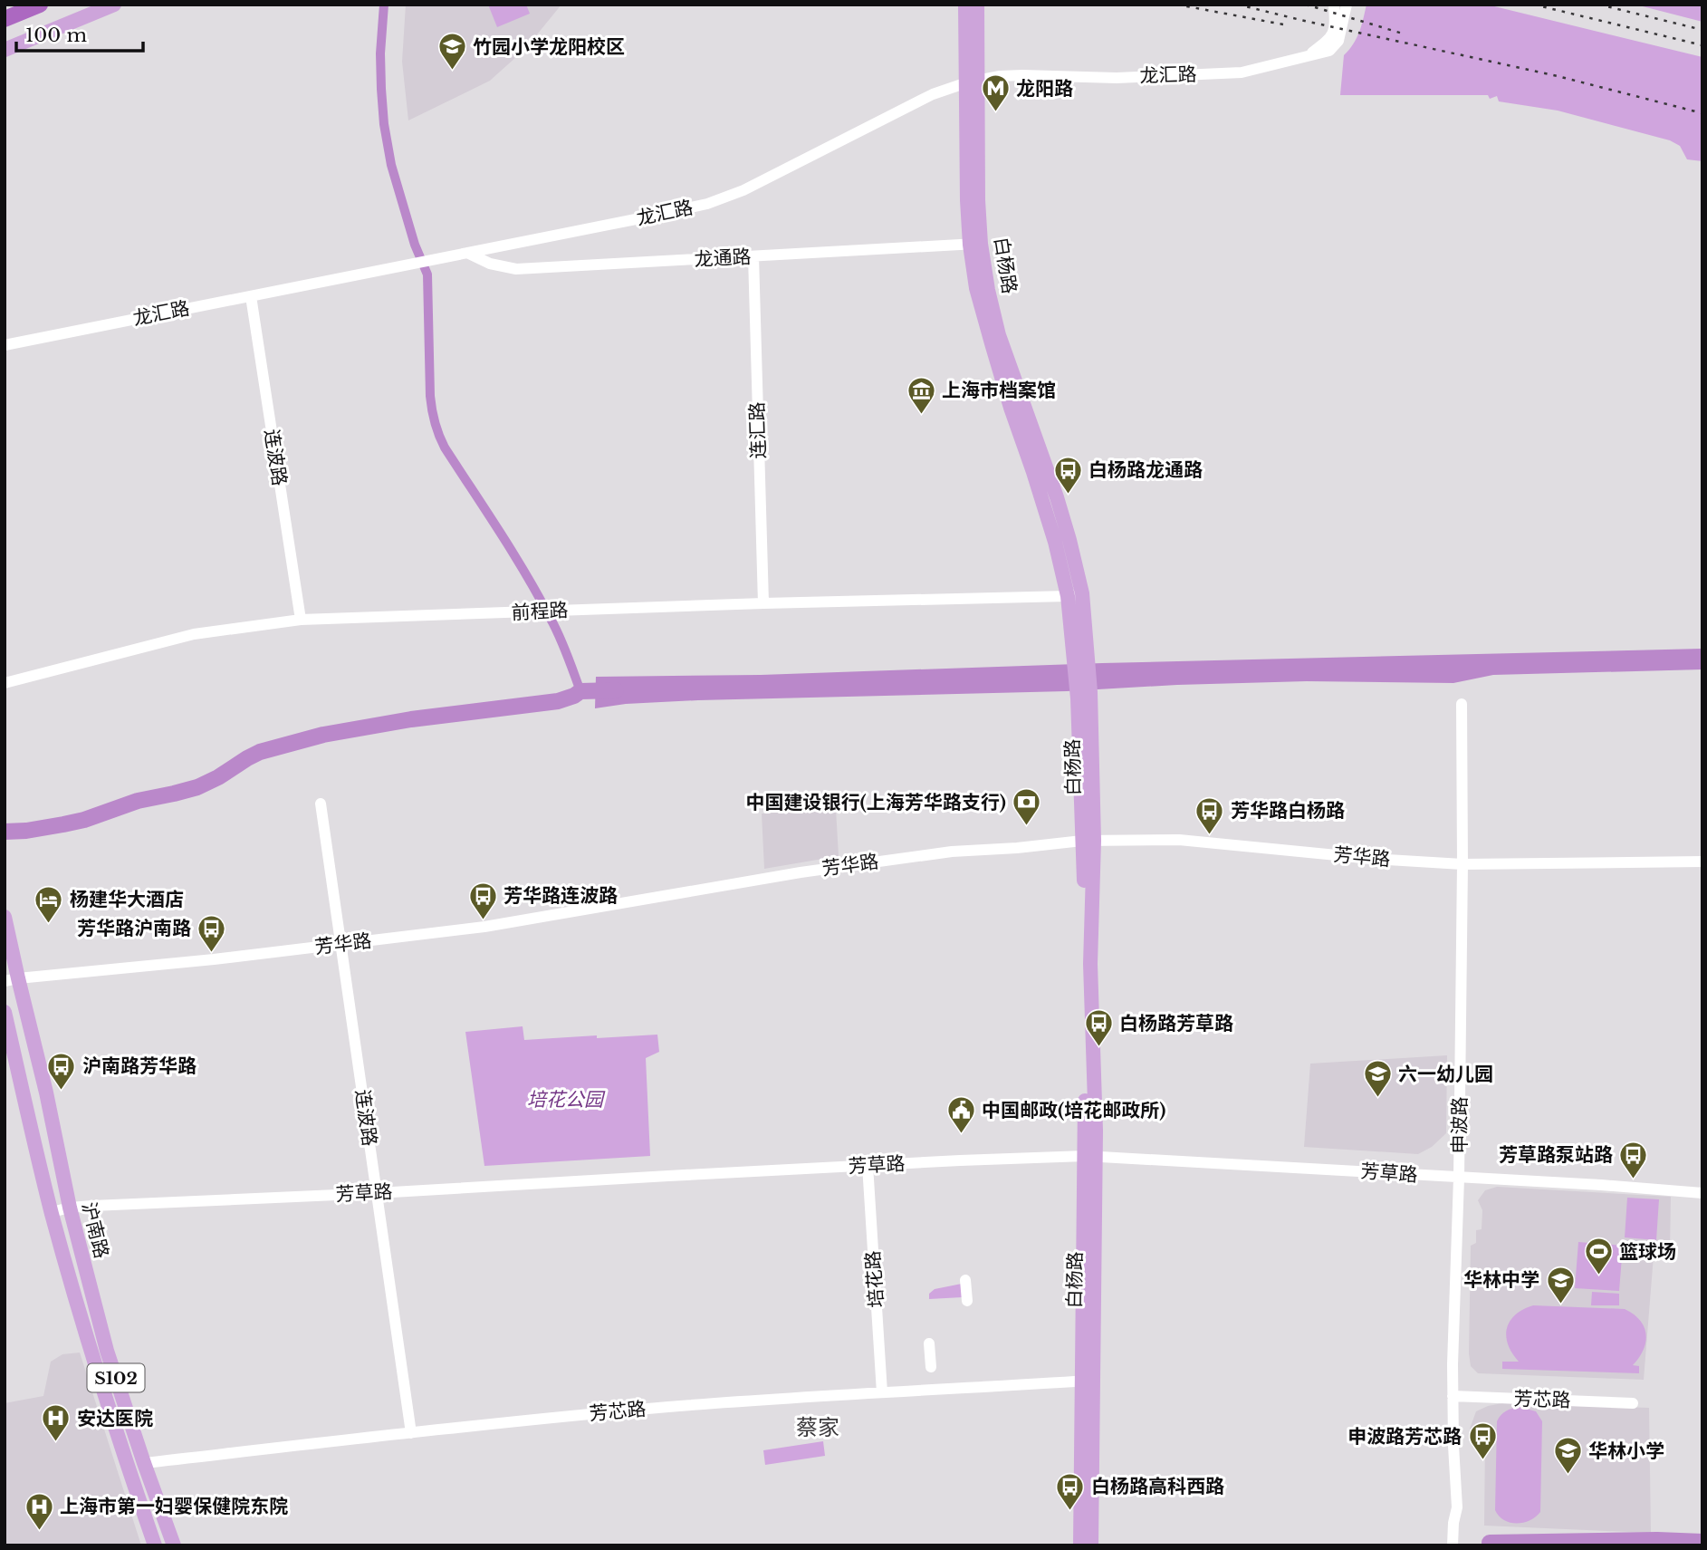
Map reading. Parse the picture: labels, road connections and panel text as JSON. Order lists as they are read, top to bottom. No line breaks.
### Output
{"streets":{"main road":["白杨路","沪南路","S102"],"street":["龙汇路","龙通路","连汇路","连波路","前程路","芳华路","申波路","芳草路","培花路","芳芯路"]},"crossings":[["龙汇路","龙通路"],["龙汇路","白杨路"],["龙汇路","连波路"],["龙通路","白杨路"],["龙通路","连汇路"],["白杨路","前程路"],["白杨路","芳华路"],["白杨路","芳草路"],["白杨路","芳芯路"],["连汇路","前程路"],["连波路","前程路"],["连波路","芳华路"],["连波路","芳草路"],["连波路","芳芯路"],["芳华路","申波路"],["芳华路","沪南路"],["申波路","芳草路"],["申波路","芳芯路"],["芳草路","沪南路"],["芳草路","培花路"],["沪南路","芳芯路"],["培花路","芳芯路"]],"districts":["蔡家"],"parks":["培花公园"],"places":{"school or university":["竹园小学龙阳校区","六一幼儿园","华林中学","华林小学"],"metro station":["龙阳路"],"museum":["上海市档案馆"],"bus stop":["白杨路龙通路","芳华路白杨路","芳华路连波路","芳华路沪南路","白杨路芳草路","沪南路芳华路","芳草路泵站路","申波路芳芯路","白杨路高科西路"],"bank":["中国建设银行(上海芳华路支行)"],"hotel":["杨建华大酒店"],"public building":["中国邮政(培花邮政所)"],"sports":["篮球场"],"hospital":["安达医院","上海市第一妇婴保健院东院"]},"scale_bar":"100 m"}
